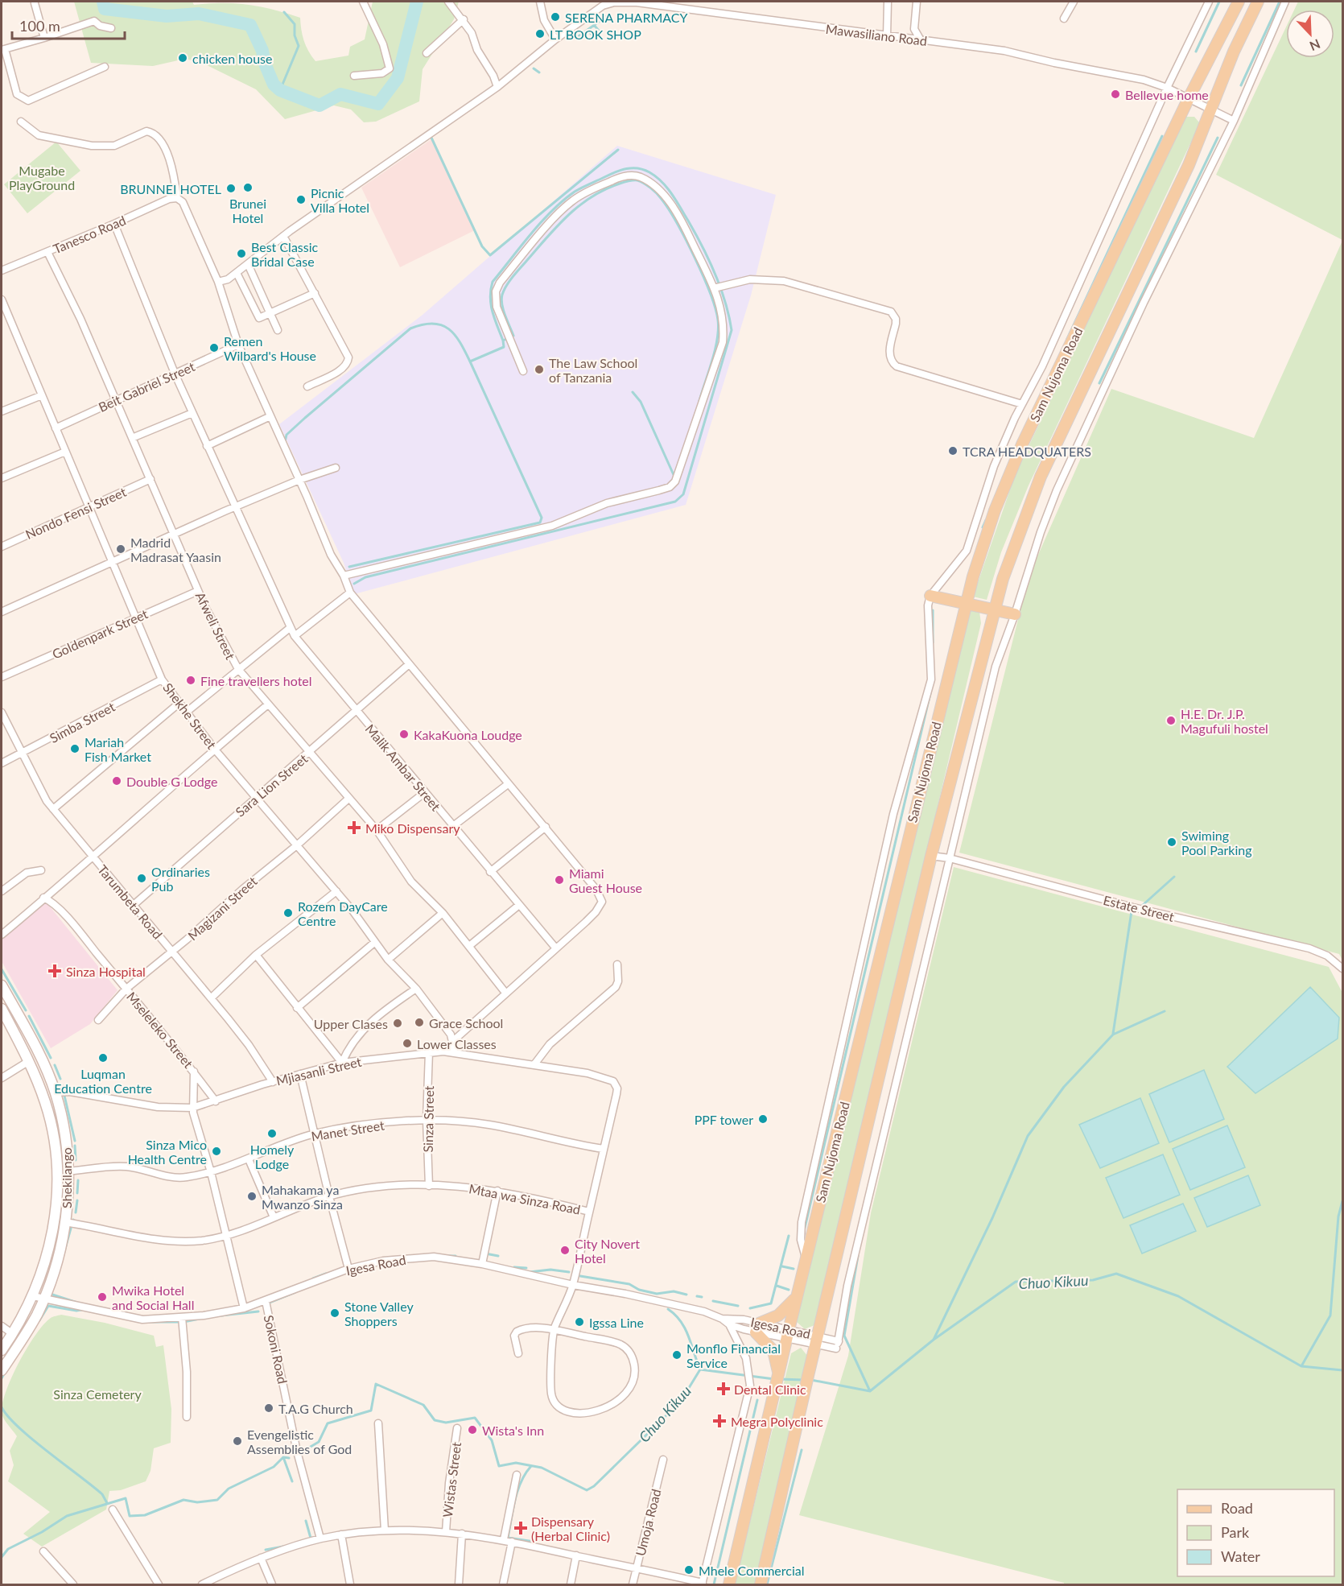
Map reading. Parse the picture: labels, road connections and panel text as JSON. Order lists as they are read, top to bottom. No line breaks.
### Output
{"streets":{"main road":["Sam Nujoma Road","Shekilango"],"street":["Mawasiliano Road","Tanesco Road","Beit Gabriel Street","Nondo Fensi Street","Afweli Street","Goldenpark Street","Shekhe Street","Simba Street","Malik Ambar Street","Sara Lion Street","Tarumbeta Road","Magizani Street","Estate Street","Mseleleko Street","Mjiasanli Street","Sinza Street","Manet Street","Mtaa wa Sinza Road","Igesa Road","Sokoni Road","Wistas Street","Umoja Road"]},"crossings":[["Mawasiliano Road","Sam Nujoma Road"],["Tanesco Road","Afweli Street"],["Tanesco Road","Malik Ambar Street"],["Sam Nujoma Road","Estate Street"],["Sam Nujoma Road","Igesa Road"],["Beit Gabriel Street","Afweli Street"],["Beit Gabriel Street","Shekhe Street"],["Beit Gabriel Street","Malik Ambar Street"],["Nondo Fensi Street","Afweli Street"],["Nondo Fensi Street","Shekhe Street"],["Afweli Street","Goldenpark Street"],["Afweli Street","Sara Lion Street"],["Afweli Street","Magizani Street"],["Goldenpark Street","Shekhe Street"],["Shekhe Street","Simba Street"],["Shekhe Street","Sara Lion Street"],["Shekhe Street","Magizani Street"],["Shekhe Street","Mjiasanli Street"],["Simba Street","Tarumbeta Road"],["Malik Ambar Street","Sara Lion Street"],["Sara Lion Street","Tarumbeta Road"],["Tarumbeta Road","Magizani Street"],["Tarumbeta Road","Mjiasanli Street"],["Magizani Street","Mseleleko Street"],["Estate Street","Igesa Road"],["Mseleleko Street","Mjiasanli Street"],["Mjiasanli Street","Sinza Street"],["Mjiasanli Street","Manet Street"],["Mjiasanli Street","Shekilango"],["Sinza Street","Manet Street"],["Sinza Street","Mtaa wa Sinza Road"],["Manet Street","Shekilango"],["Shekilango","Mtaa wa Sinza Road"],["Shekilango","Igesa Road"],["Igesa Road","Sokoni Road"]],"water":["Chuo Kikuu"],"parks":["Mugabe PlayGround","Sinza Cemetery"],"places":{"other":["SERENA PHARMACY","LT BOOK SHOP","chicken house","Bellevue home","Brunei Hotel","BRUNNEI HOTEL","Picnic Villa Hotel","Best Classic Bridal Case","Remen Wilbard's House","The Law School of Tanzania","TCRA HEADQUATERS","Madrid Madrasat Yaasin","Fine travellers hotel","H.E. Dr. J.P. Magufuli hostel","KakaKuona Loudge","Mariah Fish Market","Double G Lodge","Swiming Pool Parking","Ordinaries Pub","Miami Guest House","Rozem DayCare Centre","Grace School","Upper Clases","Lower Classes","Luqman Education Centre","PPF tower","Homely Lodge","Sinza Mico Health Centre","Mahakama ya Mwanzo Sinza","City Novert Hotel","Mwika Hotel and Social Hall","Stone Valley Shoppers","Igssa Line","Monflo Financial Service","T.A.G Church","Wista's Inn","Evengelistic Assemblies of God","Mhele Commercial"],"health":["Miko Dispensary","Sinza Hospital","Dental Clinic","Megra Polyclinic","Dispensary (Herbal Clinic)"]},"legend":["Road","Park","Water"],"scale_bar":"100 m","north":"bottom right"}
